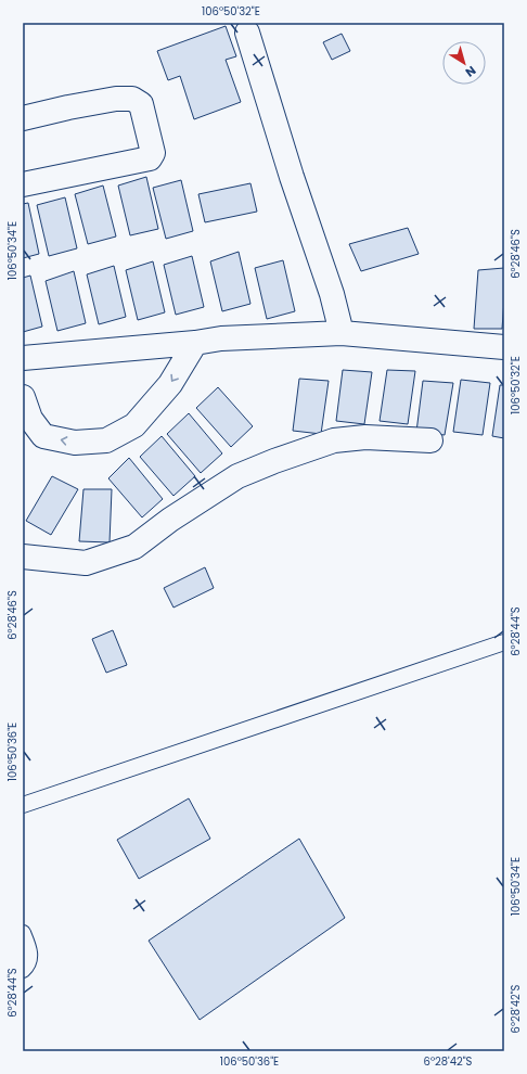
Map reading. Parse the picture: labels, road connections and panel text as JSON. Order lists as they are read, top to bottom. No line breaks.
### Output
{"north":"bottom right","coordinates":["106°50'32\"E","106°50'34\"E","6°28'46\"S","6°28'44\"S","106°50'36\"E","6°28'42\"S"]}
